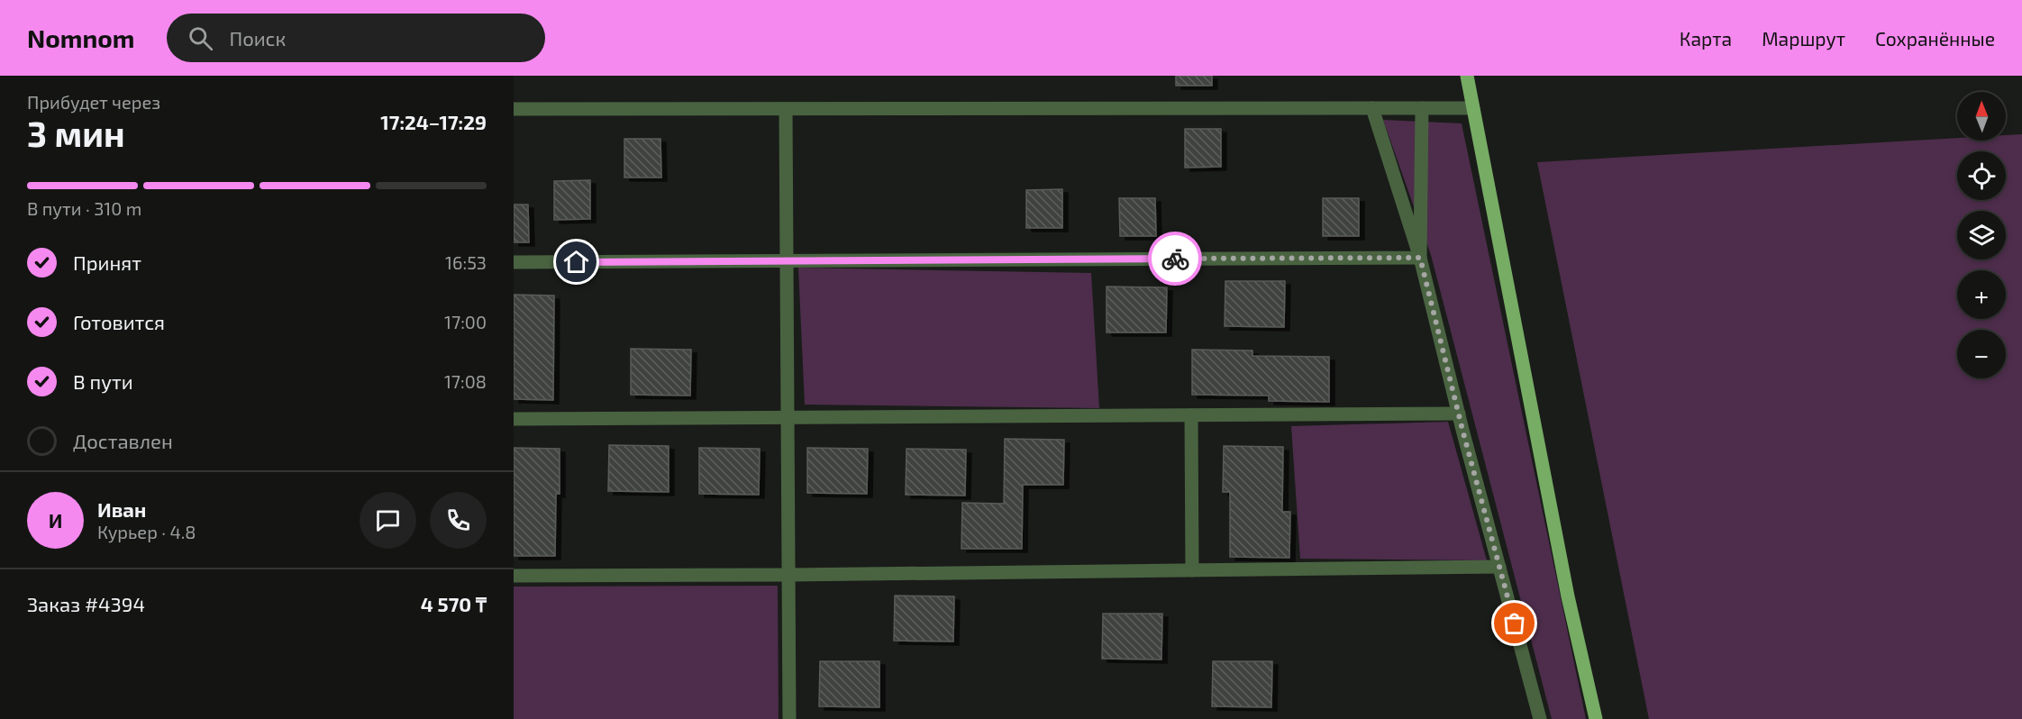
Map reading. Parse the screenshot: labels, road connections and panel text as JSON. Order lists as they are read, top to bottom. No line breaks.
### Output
{"north":"top","page":{"header":"Nomnom","search":"Поиск","nav":["Карта","Маршрут","Сохранённые"],"heading":["3 мин","Прибудет через","17:24–17:29"],"panel":["Иван","Курьер · 4.8","Заказ #4394","4 570 ₸"],"map_buttons":["+","−"],"bar":"В пути · 310 m","list":[["Принят","16:53"],["Готовится","17:00"],["В пути","17:08"],"Доставлен"],"round":"И"}}
